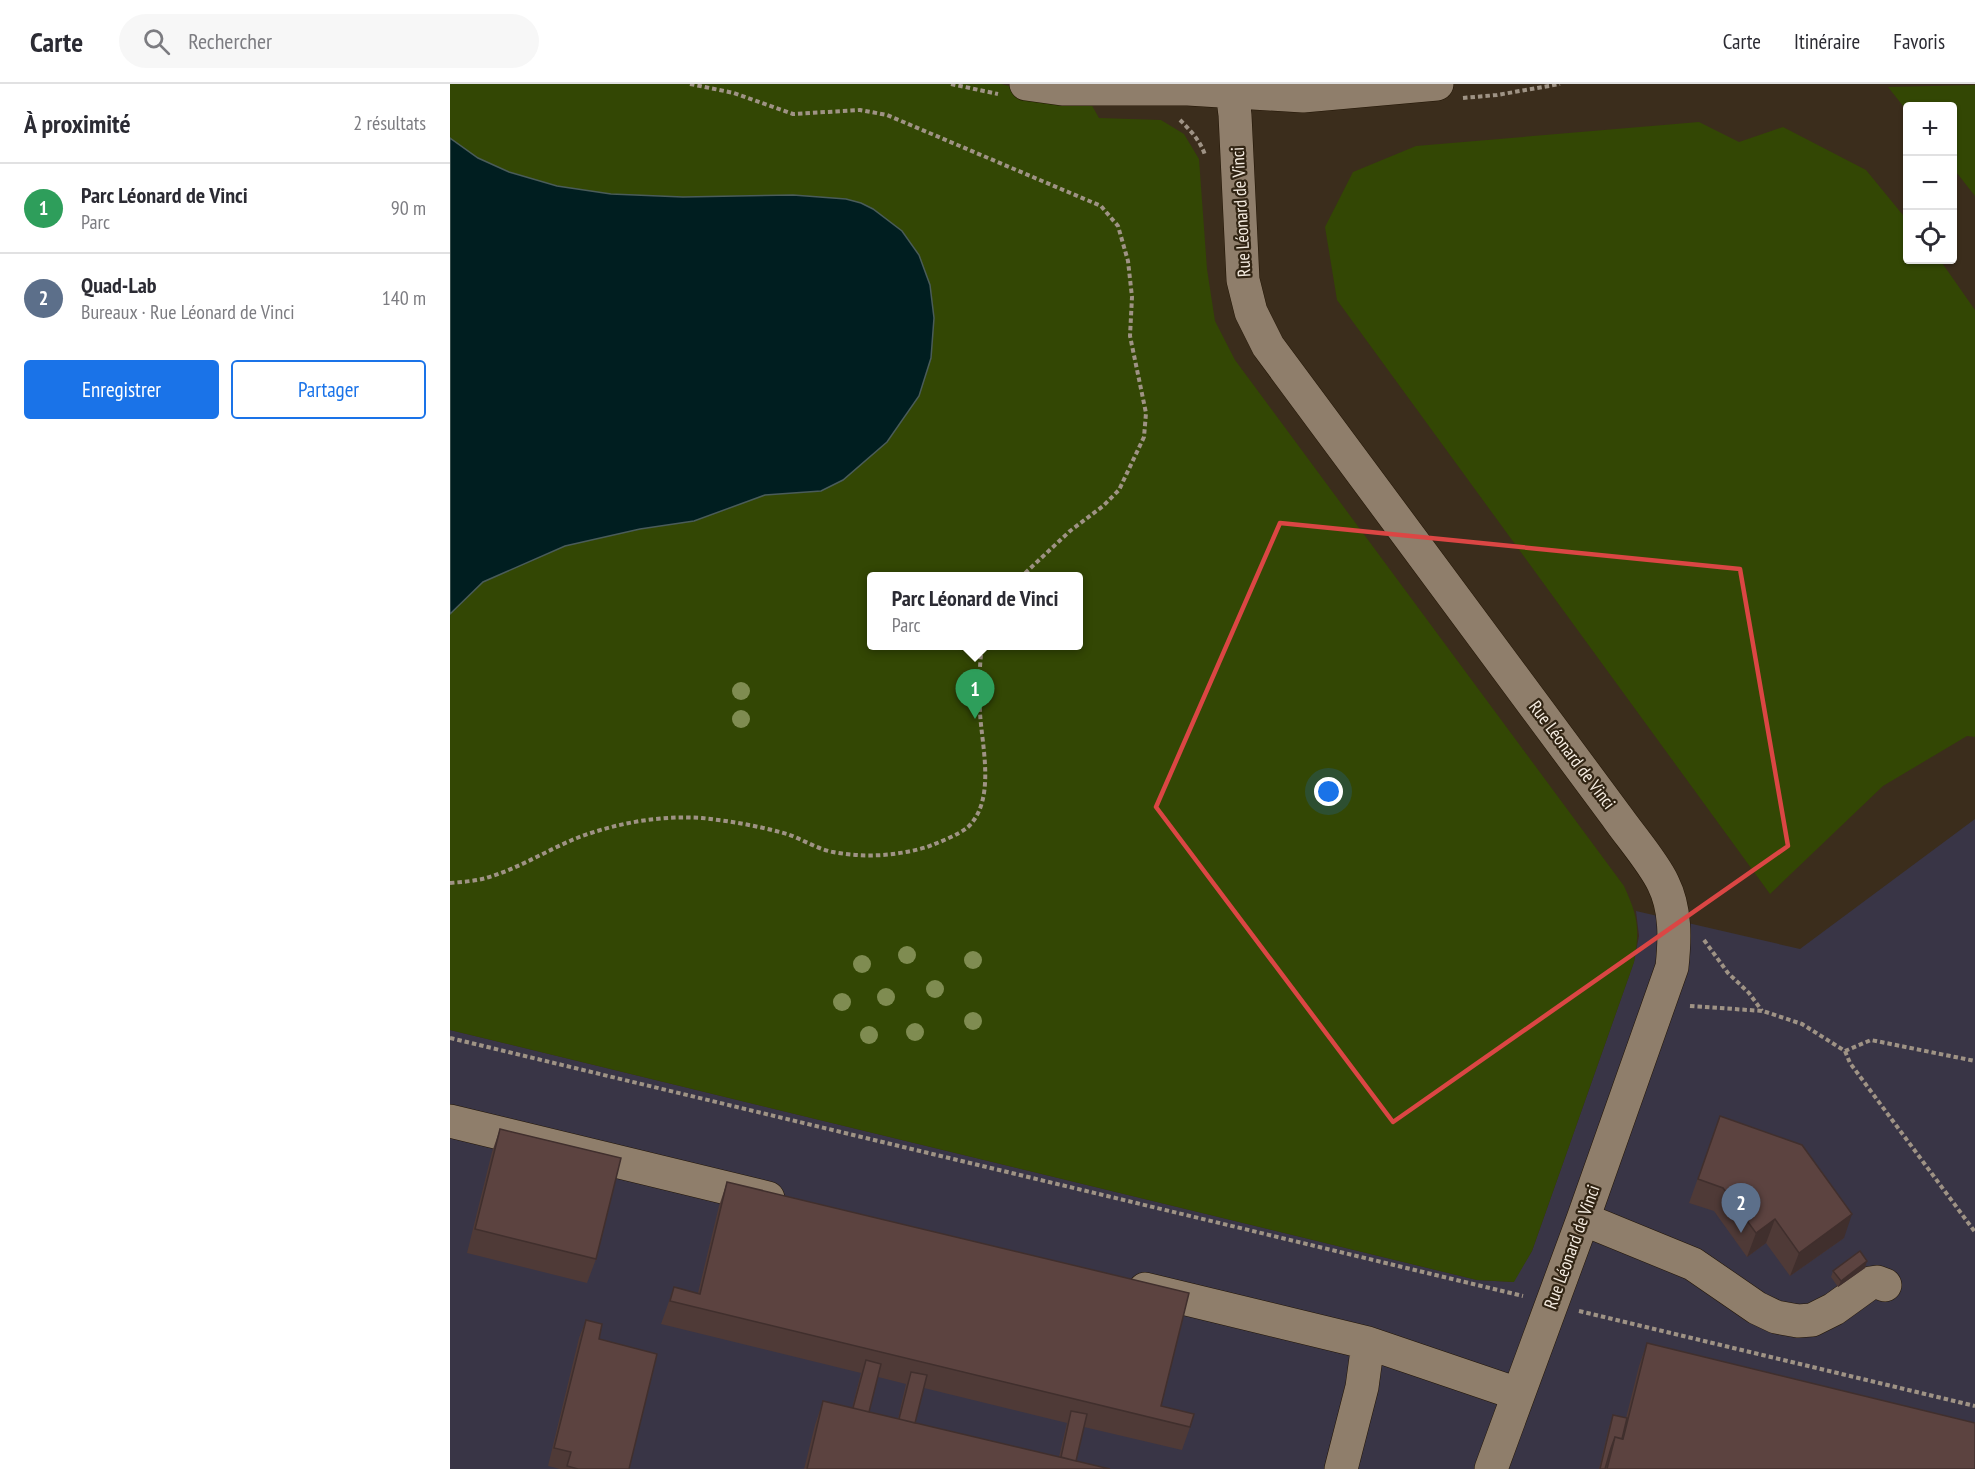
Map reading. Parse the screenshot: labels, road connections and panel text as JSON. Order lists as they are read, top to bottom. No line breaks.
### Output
{"streets":{"street":["Rue Léonard de Vinci"]},"page":{"header":"Carte","search":"Rechercher","nav":["Carte","Itinéraire","Favoris"],"heading":["À proximité","2 résultats"],"map_buttons":["+","−"],"list":[{"mark":"1","name":"Parc Léonard de Vinci","note":"Parc","value":"90 m"},{"mark":"2","name":"Quad-Lab","note":"Bureaux · Rue Léonard de Vinci","value":"140 m"}],"buttons":["Enregistrer","Partager"],"popup":["Parc Léonard de Vinci","Parc"],"pins":["1","2"]}}
